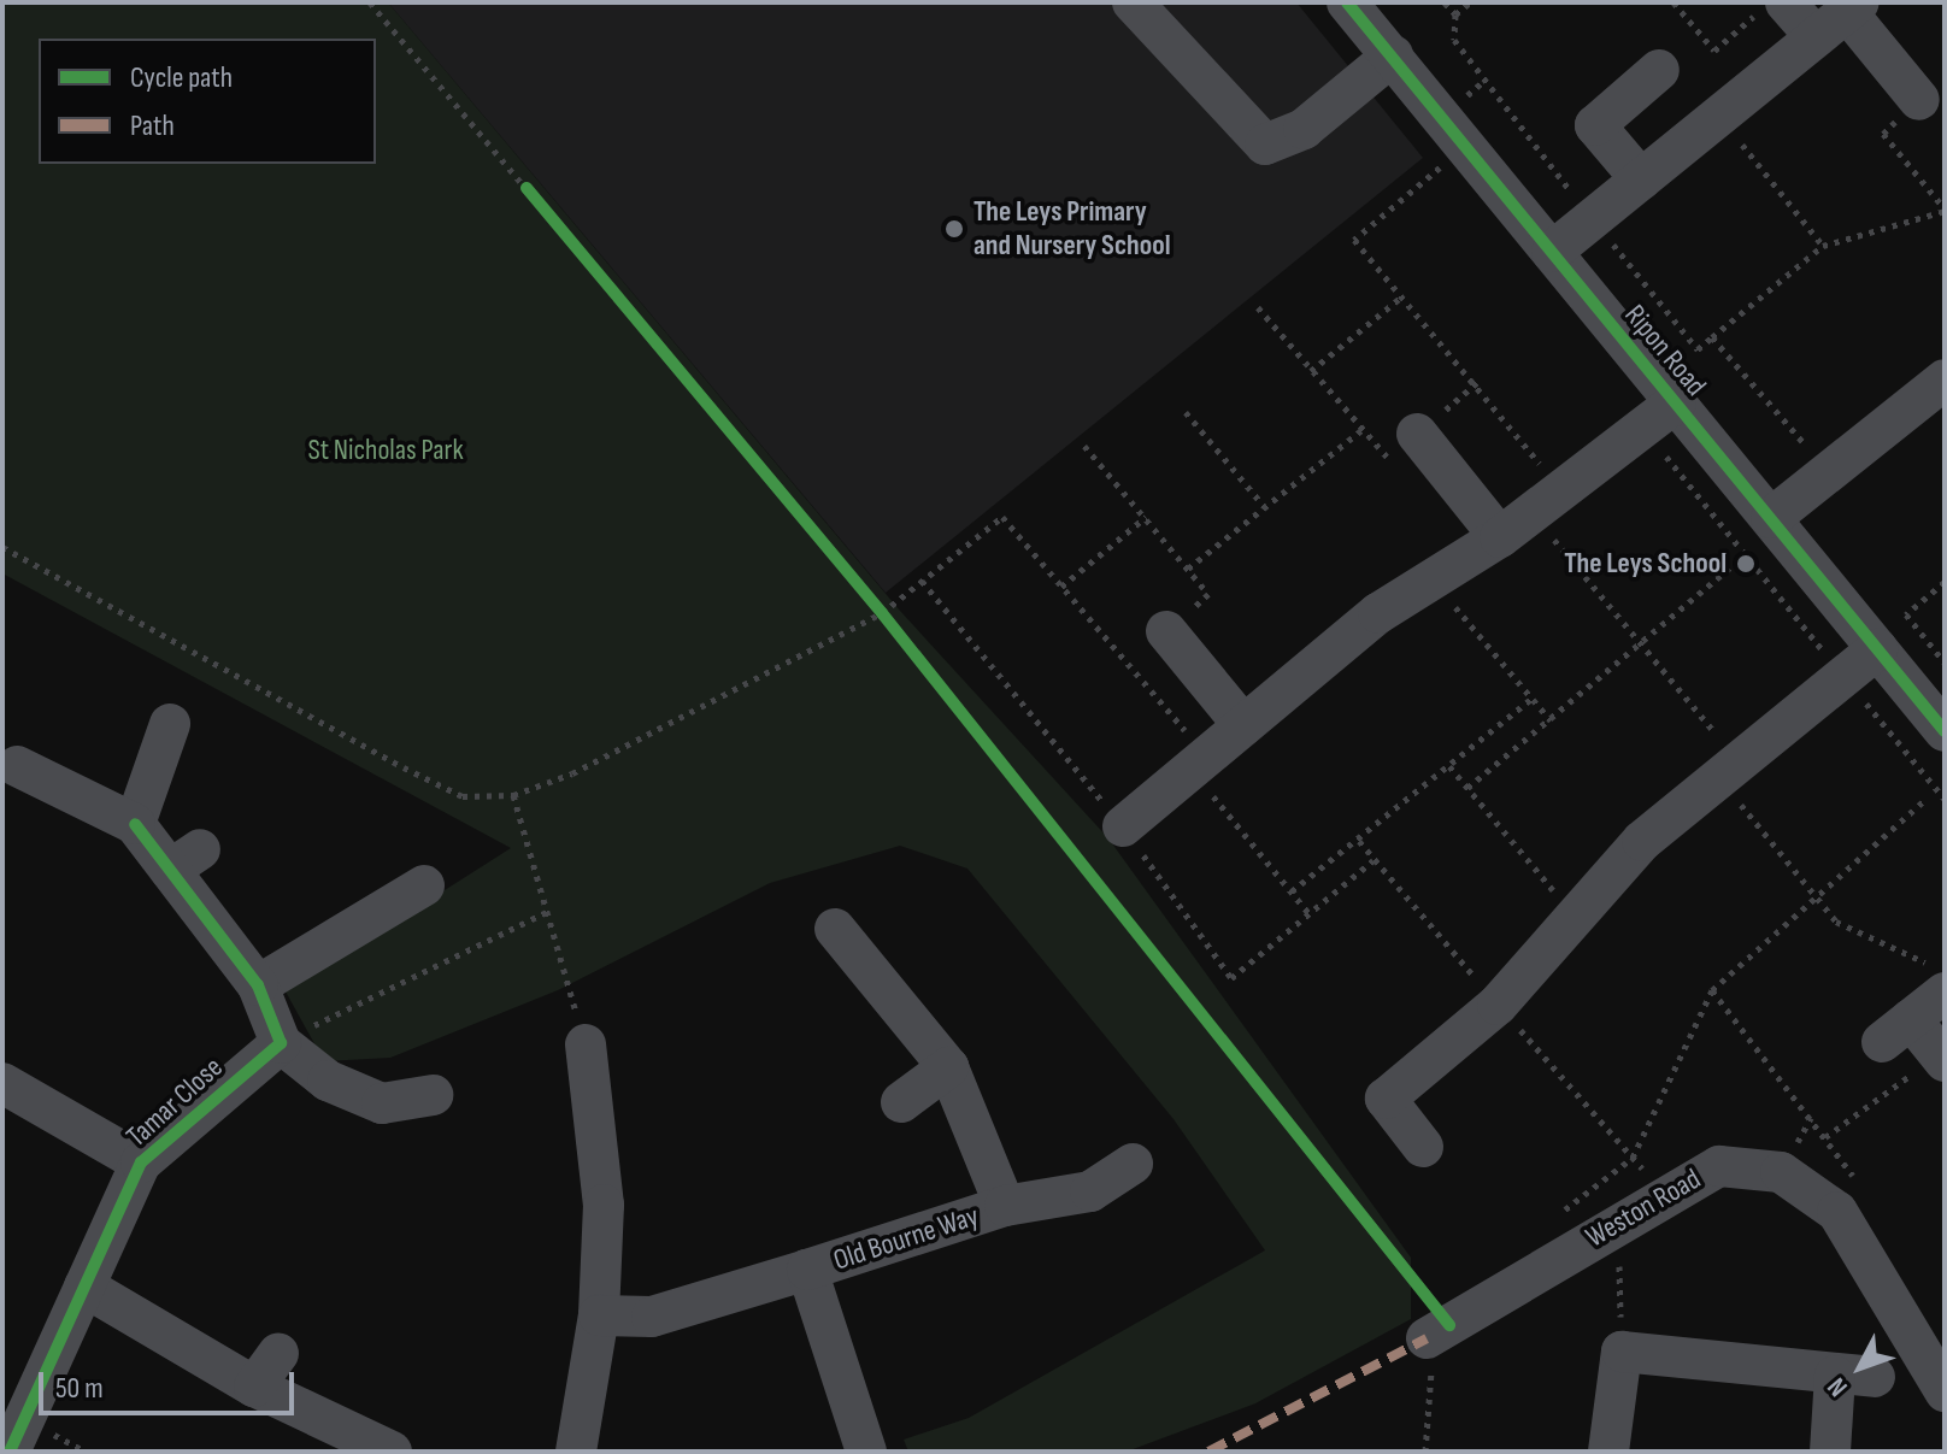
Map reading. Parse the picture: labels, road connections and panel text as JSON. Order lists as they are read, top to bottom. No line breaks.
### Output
{"streets":{"street":["Ripon Road","Tamar Close","Weston Road","Old Bourne Way"]},"parks":["St Nicholas Park"],"places":["The Leys Primary and Nursery School","The Leys School"],"legend":["Cycle path","Path"],"scale_bar":"50 m","north":"bottom left"}
